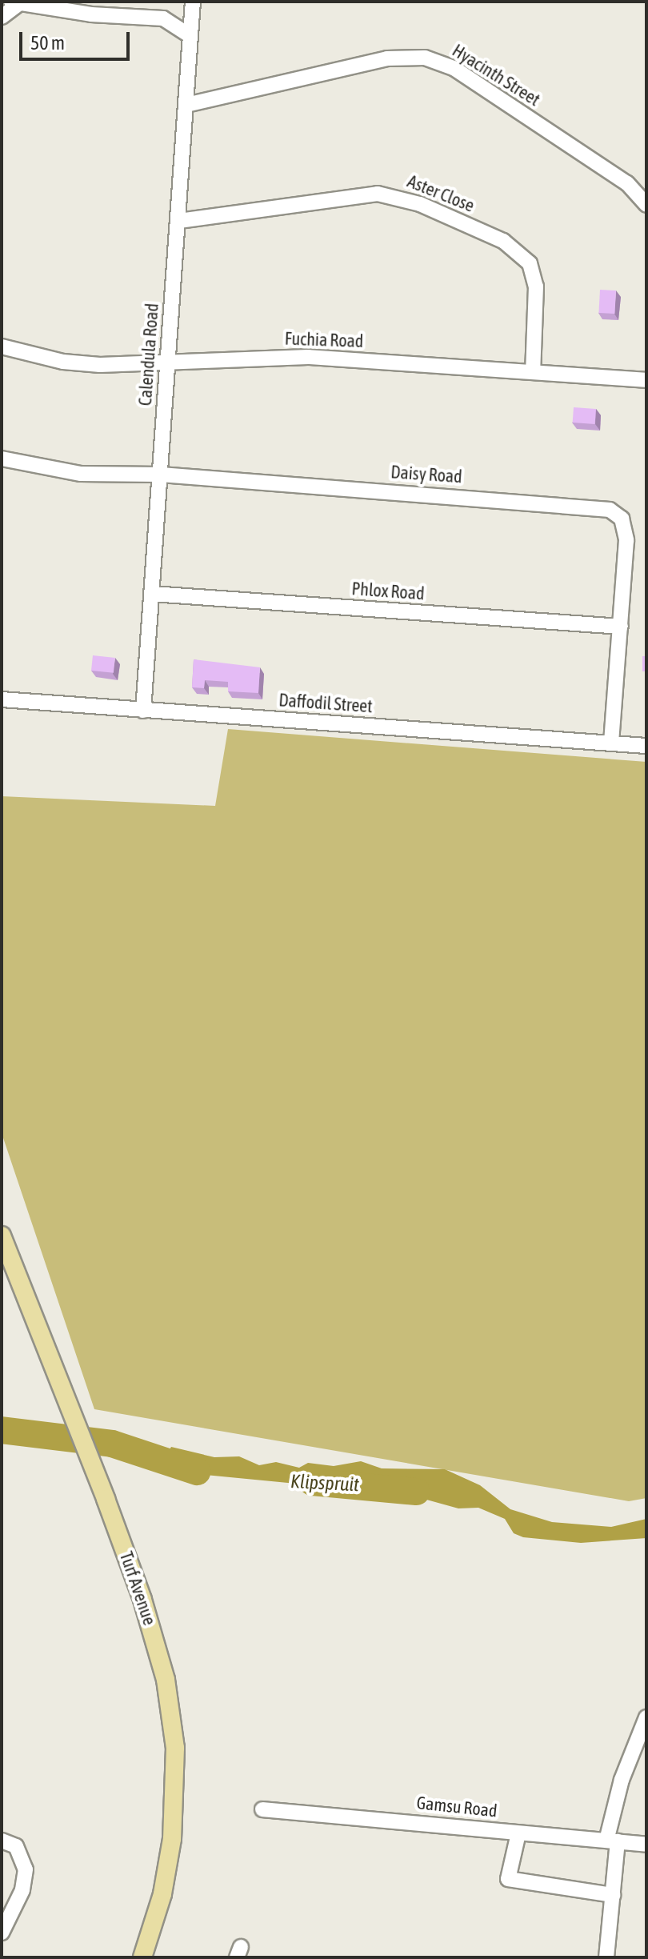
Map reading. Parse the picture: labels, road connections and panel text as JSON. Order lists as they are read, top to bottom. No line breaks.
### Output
{"streets":{"main road":["Turf Avenue"],"street":["Hyacinth Street","Aster Close","Fuchia Road","Calendula Road","Daisy Road","Phlox Road","Daffodil Street","Gamsu Road"]},"crossings":[["Hyacinth Street","Calendula Road"],["Aster Close","Fuchia Road"],["Aster Close","Calendula Road"],["Fuchia Road","Calendula Road"],["Calendula Road","Daisy Road"],["Calendula Road","Phlox Road"],["Calendula Road","Daffodil Street"],["Daisy Road","Phlox Road"],["Daisy Road","Daffodil Street"]],"water":["Klipspruit"],"scale_bar":"50 m"}
